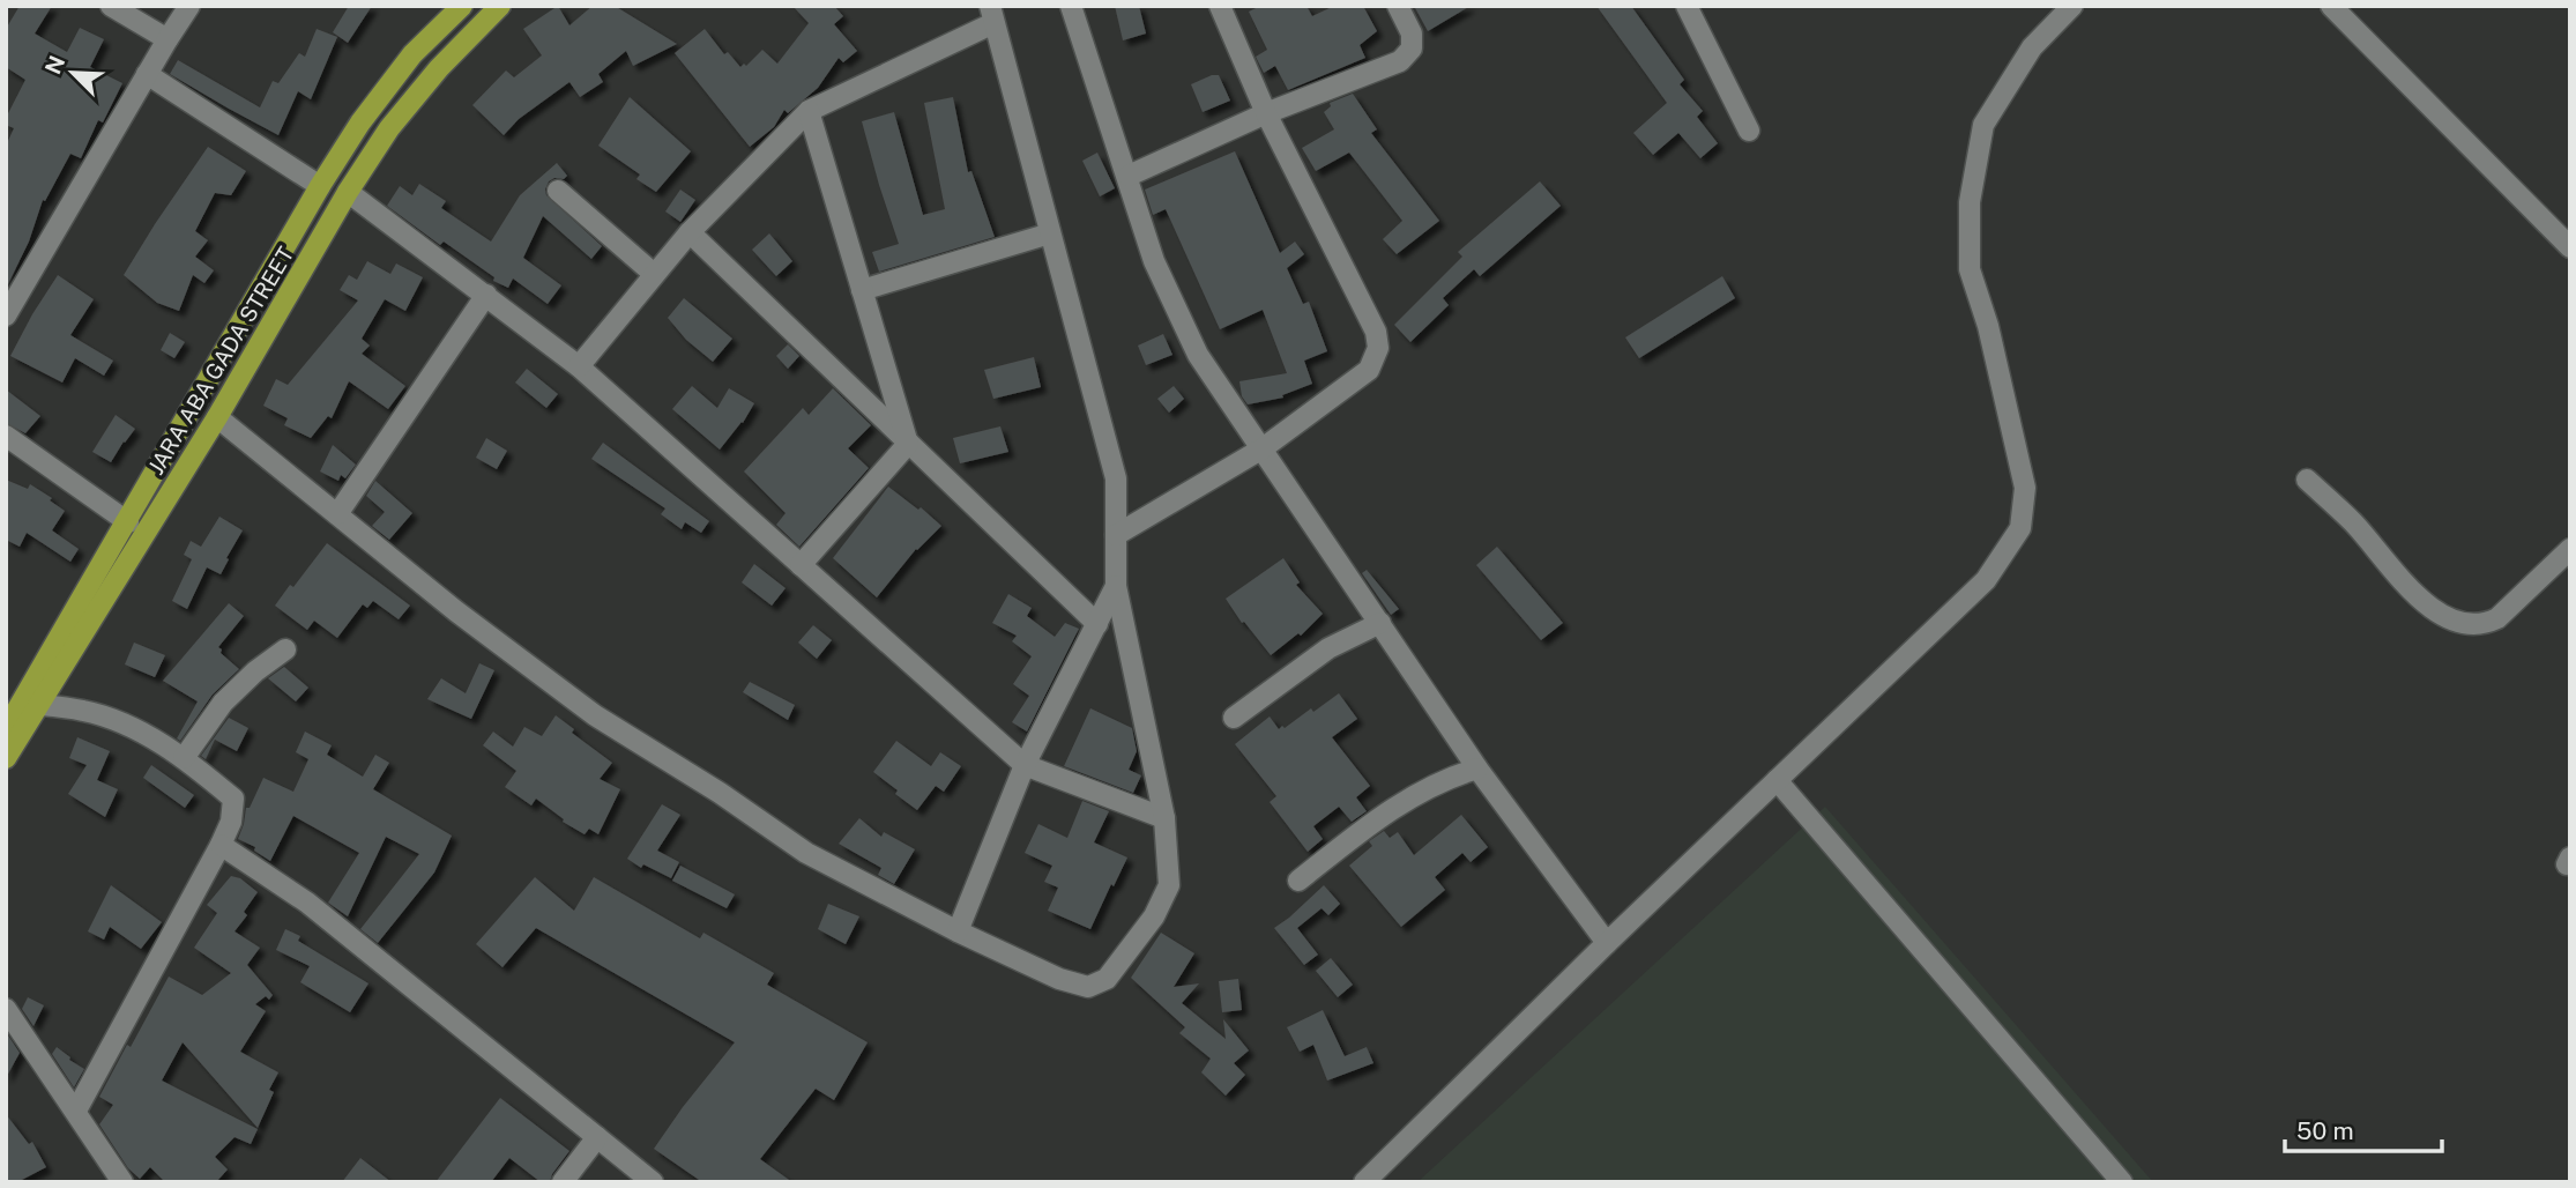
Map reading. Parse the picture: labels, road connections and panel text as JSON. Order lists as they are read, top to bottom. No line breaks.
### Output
{"streets":{"main road":["JARA ABA GADA STREET"]},"scale_bar":"50 m","north":"top left"}
